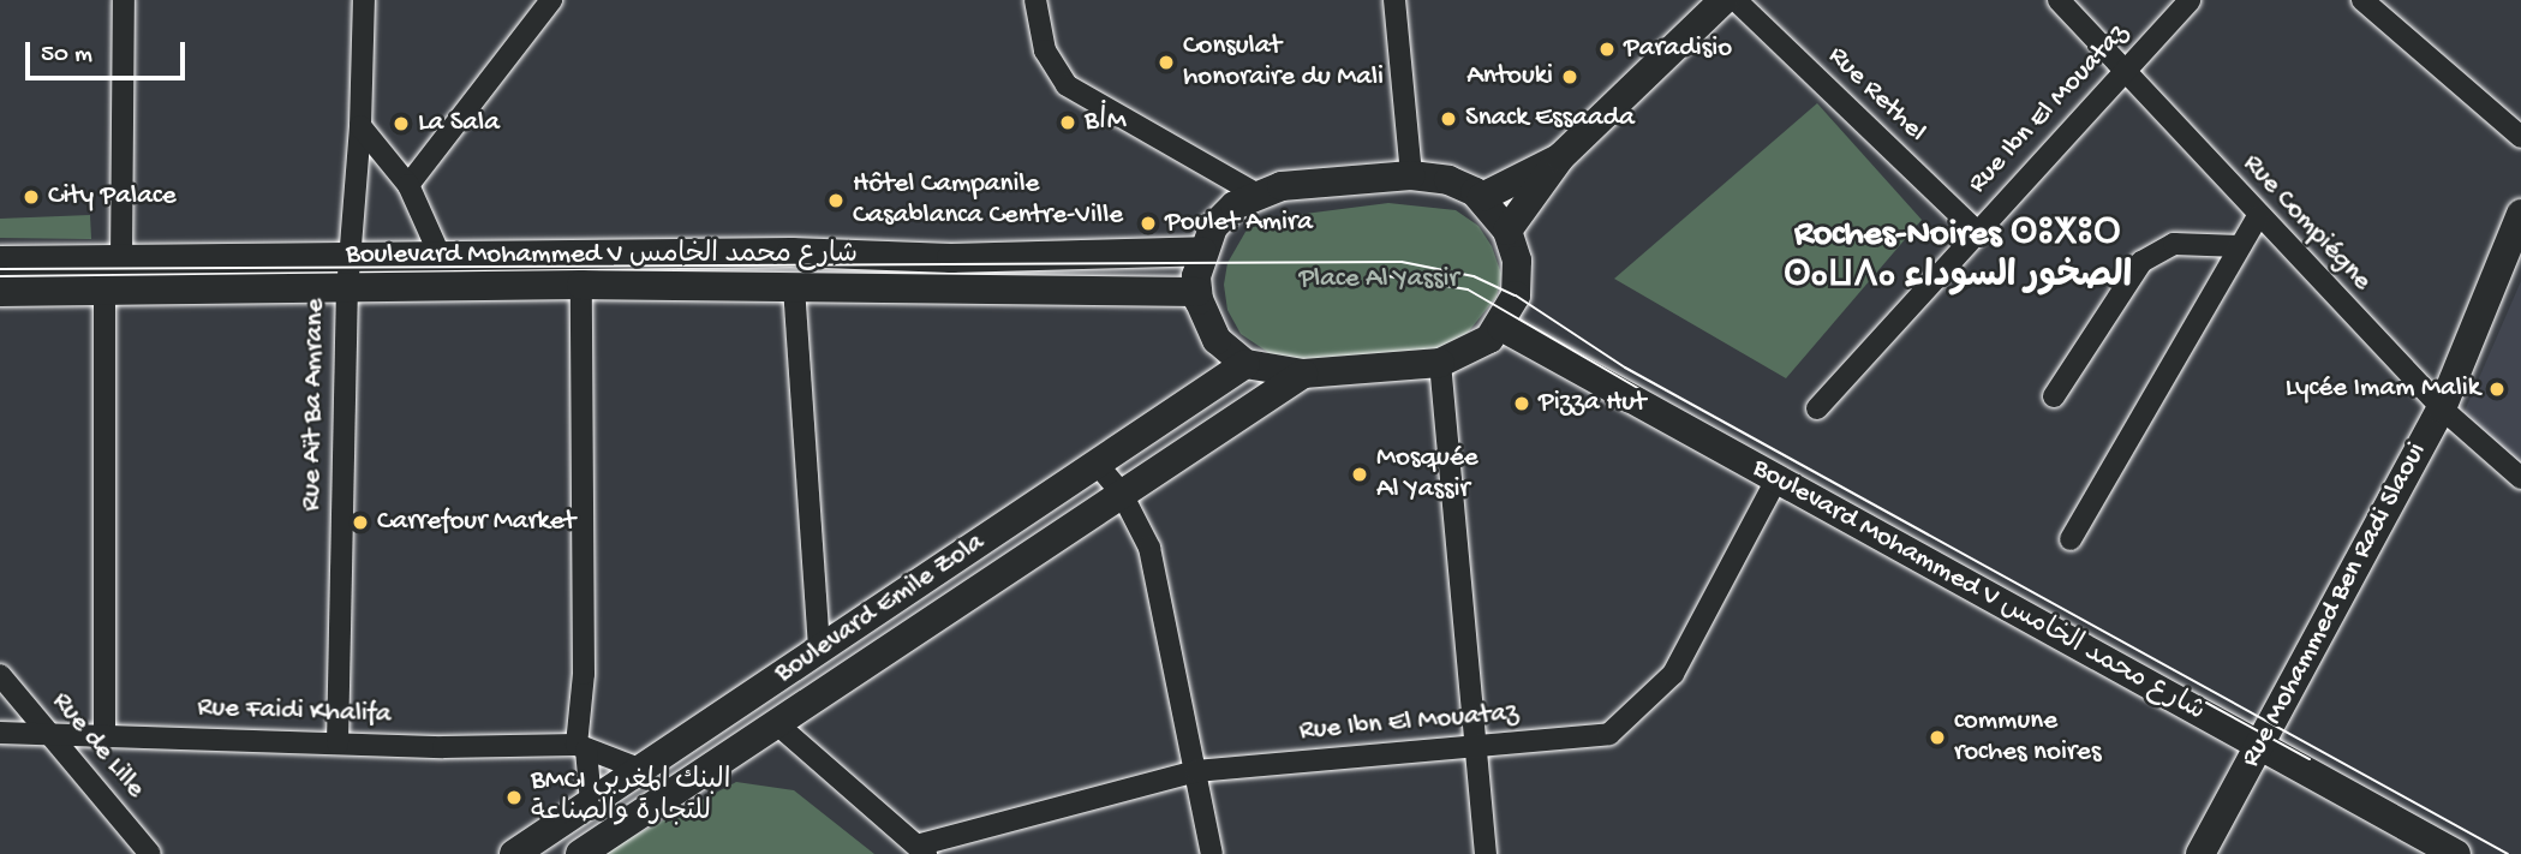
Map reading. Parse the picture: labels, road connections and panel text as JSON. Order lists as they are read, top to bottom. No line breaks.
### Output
{"streets":{"street":["Rue Rethel","Rue Ibn El Mouataz","Rue Compiégne","Boulevard Mohammed V شارع محمد الخامس","Rue Aït Ba Amrane","Rue Mohammed Ben Radi Slaoui","Boulevard Emile Zola","Rue Faidi Khalifa","Rue de Lille"]},"crossings":[["Rue Rethel","Rue Ibn El Mouataz"],["Rue Ibn El Mouataz","Rue Compiégne"],["Rue Ibn El Mouataz","Boulevard Mohammed V شارع محمد الخامس"],["Rue Compiégne","Rue Mohammed Ben Radi Slaoui"],["Boulevard Mohammed V شارع محمد الخامس","Rue Aït Ba Amrane"],["Boulevard Mohammed V شارع محمد الخامس","Rue Mohammed Ben Radi Slaoui"],["Boulevard Mohammed V شارع محمد الخامس","Boulevard Emile Zola"],["Rue Aït Ba Amrane","Rue Faidi Khalifa"],["Boulevard Emile Zola","Rue Faidi Khalifa"],["Rue Faidi Khalifa","Rue de Lille"]],"districts":["Roches-Noires ⵙⵓⵅⵓⵔ ⵙⴰⵡⴷⴰ الصخور السوداء"],"parks":["Place Al Yassir"],"places":["Paradisio","Consulat honoraire du Mali","Antouki","Snack Essaada","BİM","La Sala","City Palace","Hôtel Campanile Casablanca Centre-Ville","Poulet Amira","Lycée Imam Malik","Pizza Hut","Mosquée Al Yassir","Carrefour Market","commune roches noires","BMCI البنك المغربي للتجارة والصناعة"],"scale_bar":"50 m"}
